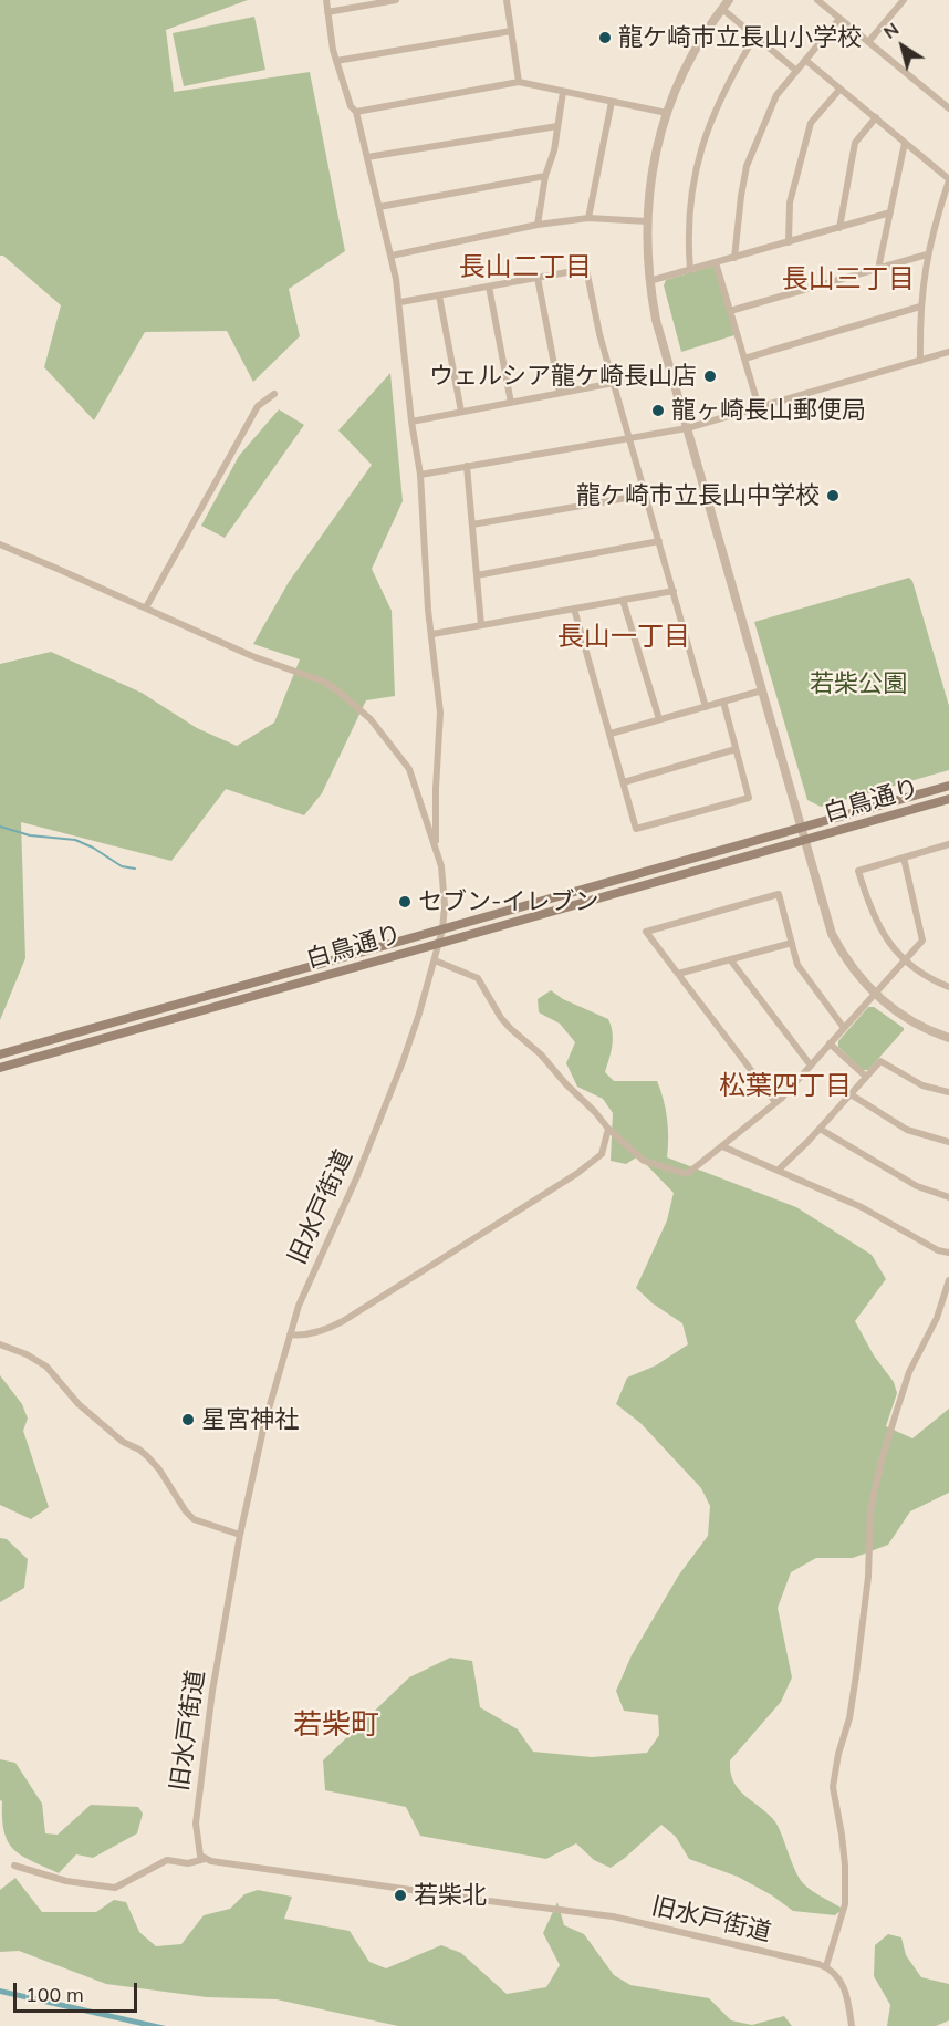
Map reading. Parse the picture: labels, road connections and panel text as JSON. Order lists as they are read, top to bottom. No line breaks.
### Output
{"streets":{"main road":["白鳥通り"],"street":["旧水戸街道"]},"crossings":[["白鳥通り","旧水戸街道"]],"districts":["長山二丁目","長山三丁目","長山一丁目","松葉四丁目","若柴町"],"parks":["若柴公園"],"places":["龍ケ崎市立長山小学校","ウェルシア龍ケ崎長山店","龍ヶ崎長山郵便局","龍ケ崎市立長山中学校","セブン-イレブン","星宮神社","若柴北"],"scale_bar":"100 m","north":"top left"}
